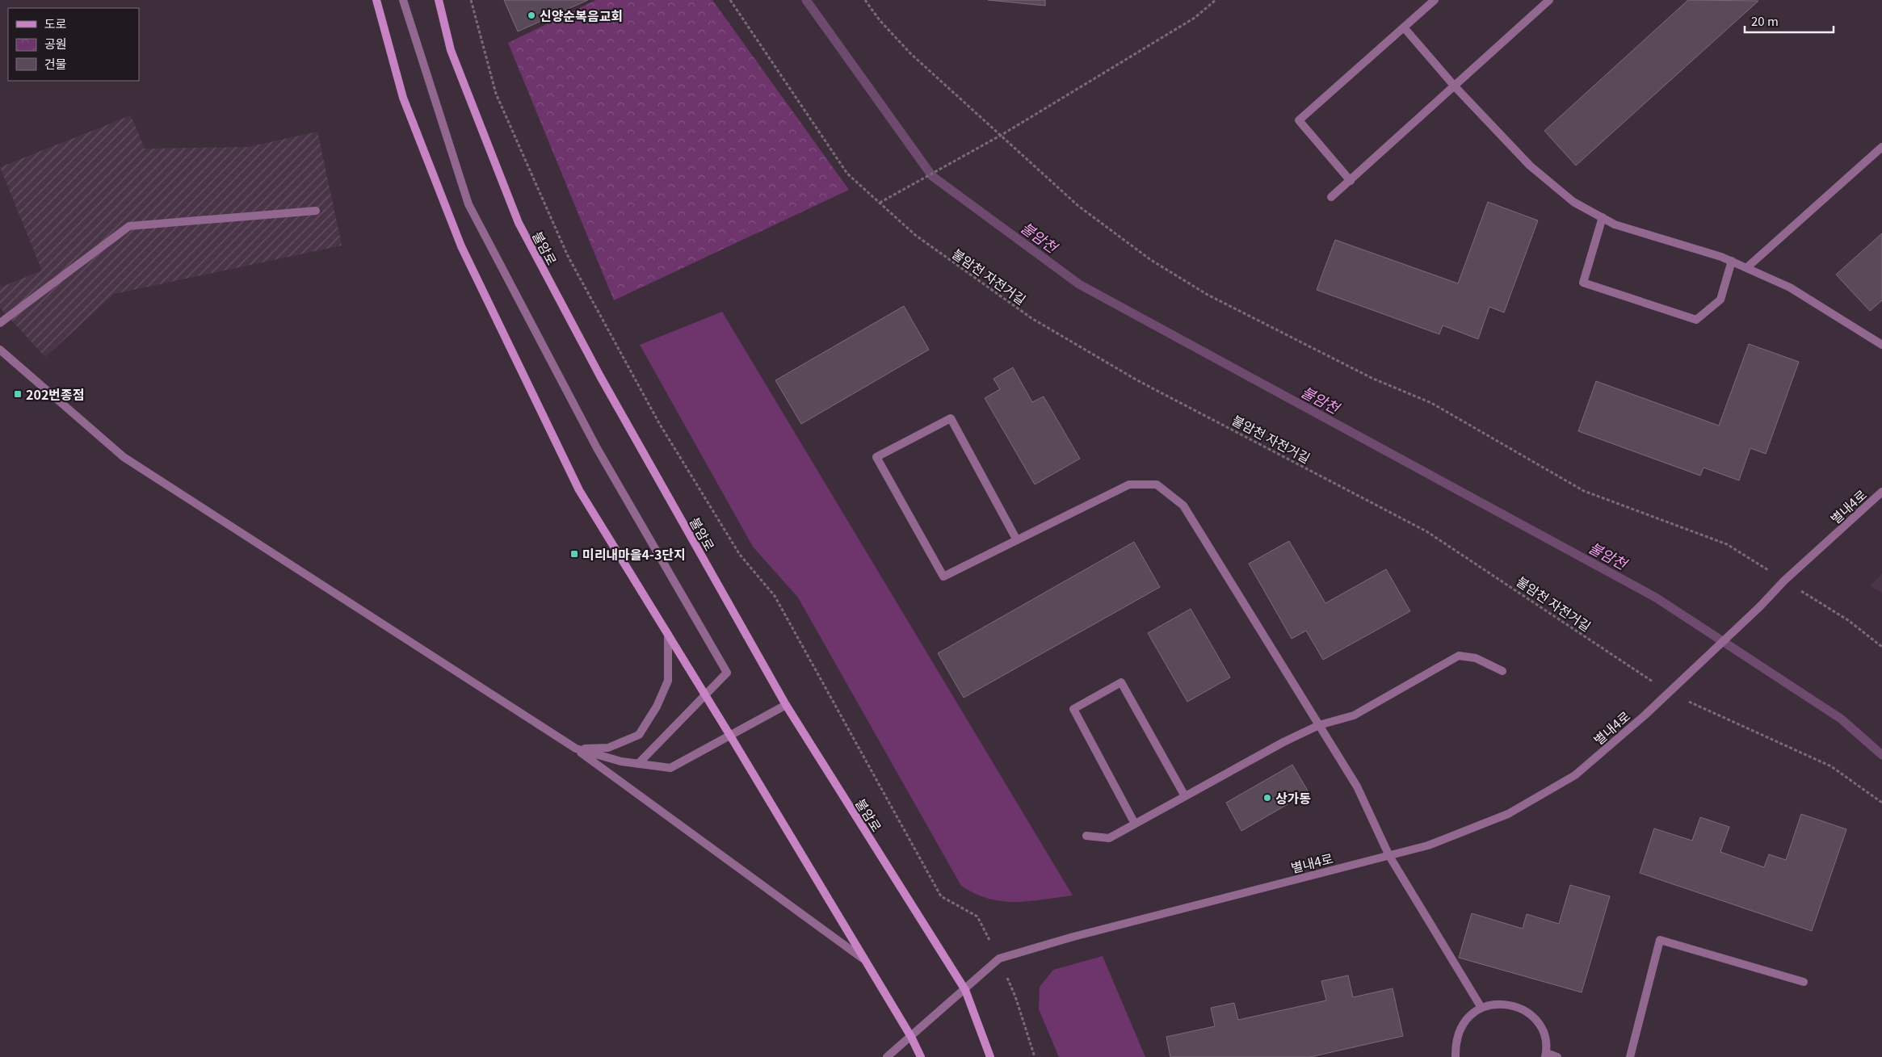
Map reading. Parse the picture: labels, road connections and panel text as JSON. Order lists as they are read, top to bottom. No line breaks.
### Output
{"streets":{"street":["불암로","별내4로"],"path":["불암천 자전거길"]},"crossings":[["불암로","별내4로"],["불암천 자전거길","별내4로"]],"water":["불암천"],"places":{"other":["신양순복음교회","상가동"],"transit":["202번종점","미리내마을4-3단지"]},"legend":["도로","공원","건물"],"scale_bar":"20 m"}
